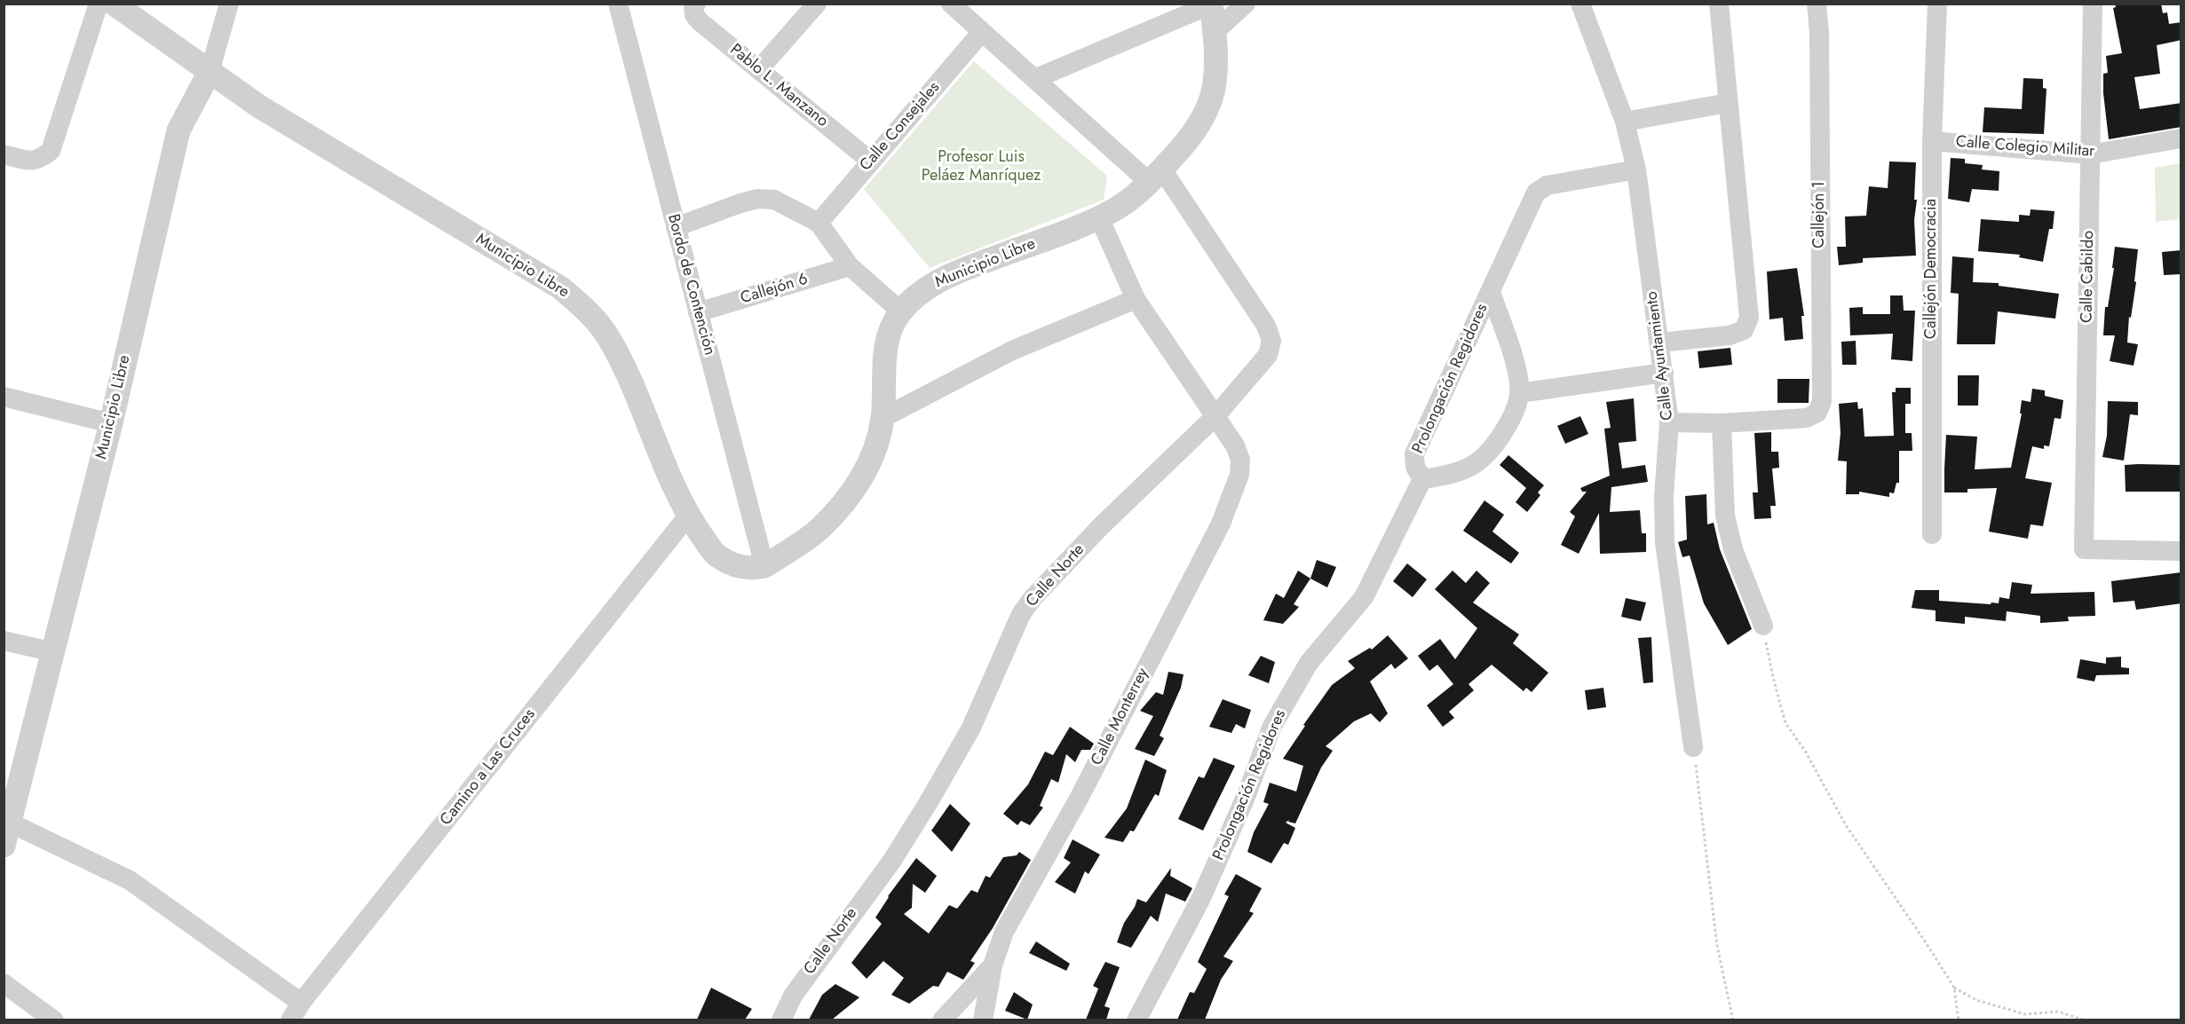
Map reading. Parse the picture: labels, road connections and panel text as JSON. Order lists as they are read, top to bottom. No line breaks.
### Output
{"streets":{"street":["Pablo L. Manzano","Calle Consejales","Calle Colegio Militar","Callejón 1","Municipio Libre","Callejón Democracia","Calle Cabildo","Bordo de Contención","Callejón 6","Calle Ayuntamiento","Prolongación Regidores","Calle Norte","Calle Monterrey","Camino a Las Cruces"]},"crossings":[["Pablo L. Manzano","Calle Consejales"],["Calle Consejales","Calle Norte"],["Calle Colegio Militar","Callejón Democracia"],["Calle Colegio Militar","Calle Cabildo"],["Municipio Libre","Bordo de Contención"],["Municipio Libre","Calle Norte"],["Municipio Libre","Calle Monterrey"],["Municipio Libre","Camino a Las Cruces"],["Bordo de Contención","Callejón 6"],["Calle Ayuntamiento","Prolongación Regidores"],["Calle Norte","Calle Monterrey"]],"parks":["Profesor Luis Peláez Manríquez"]}
